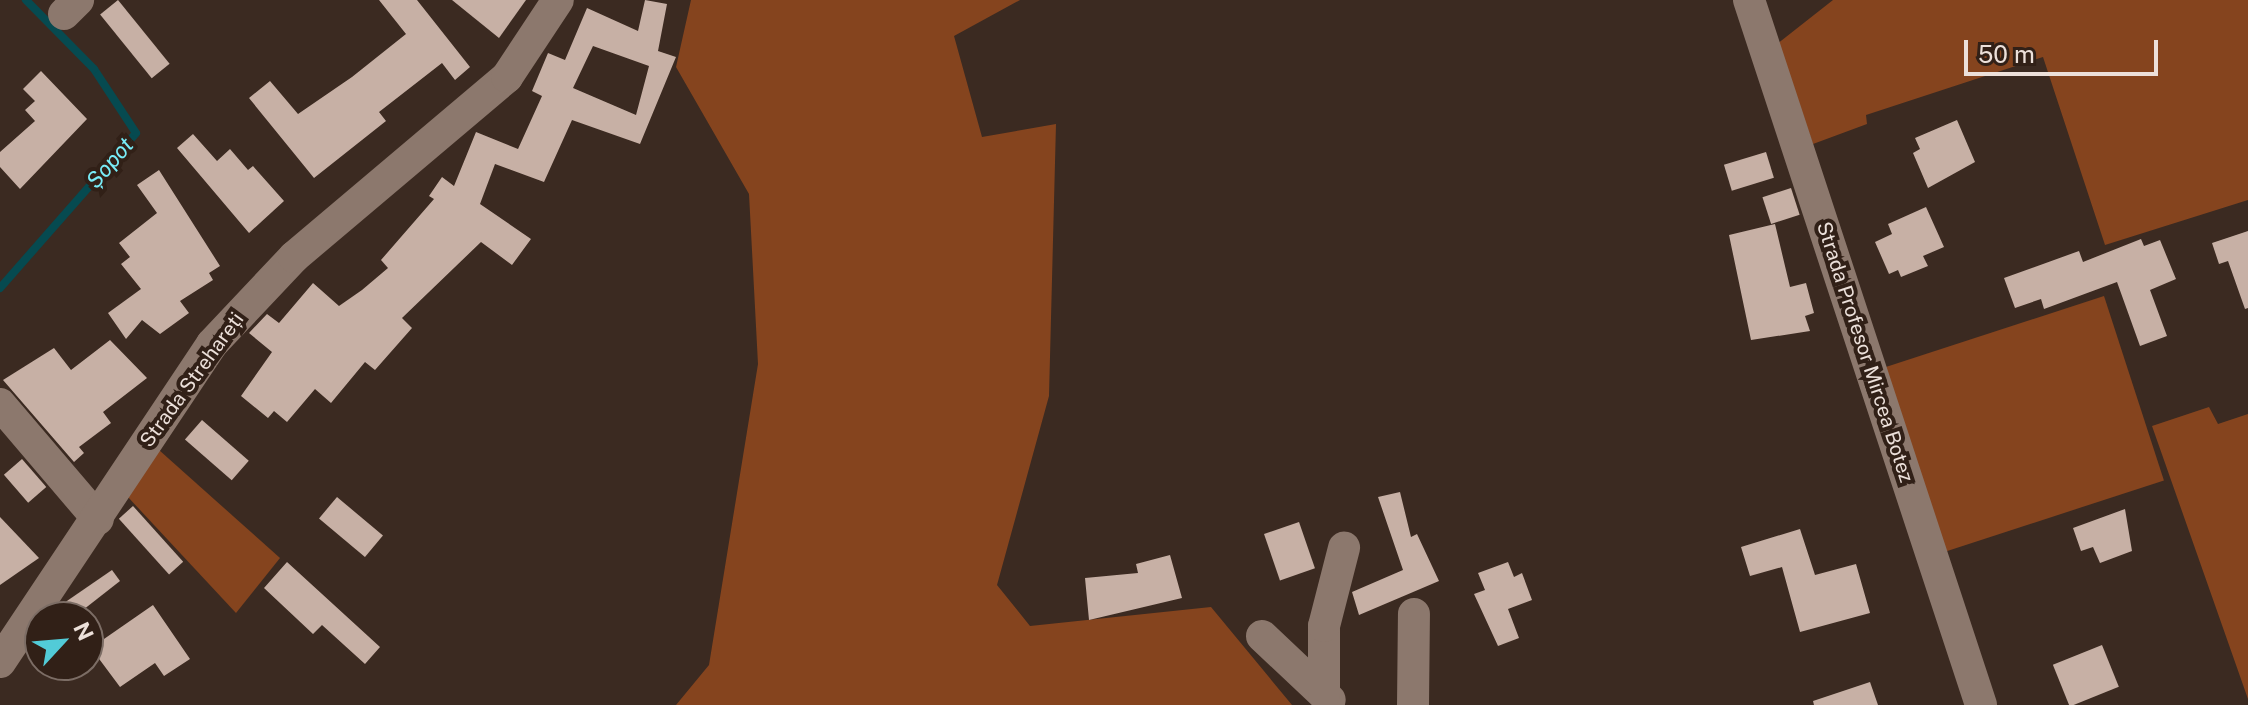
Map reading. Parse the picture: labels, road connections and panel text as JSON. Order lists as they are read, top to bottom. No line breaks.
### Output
{"streets":{"street":["Strada Profesor Mircea Botez","Strada Strehareți"]},"water":["Șopot"],"scale_bar":"50 m","north":"top right"}
